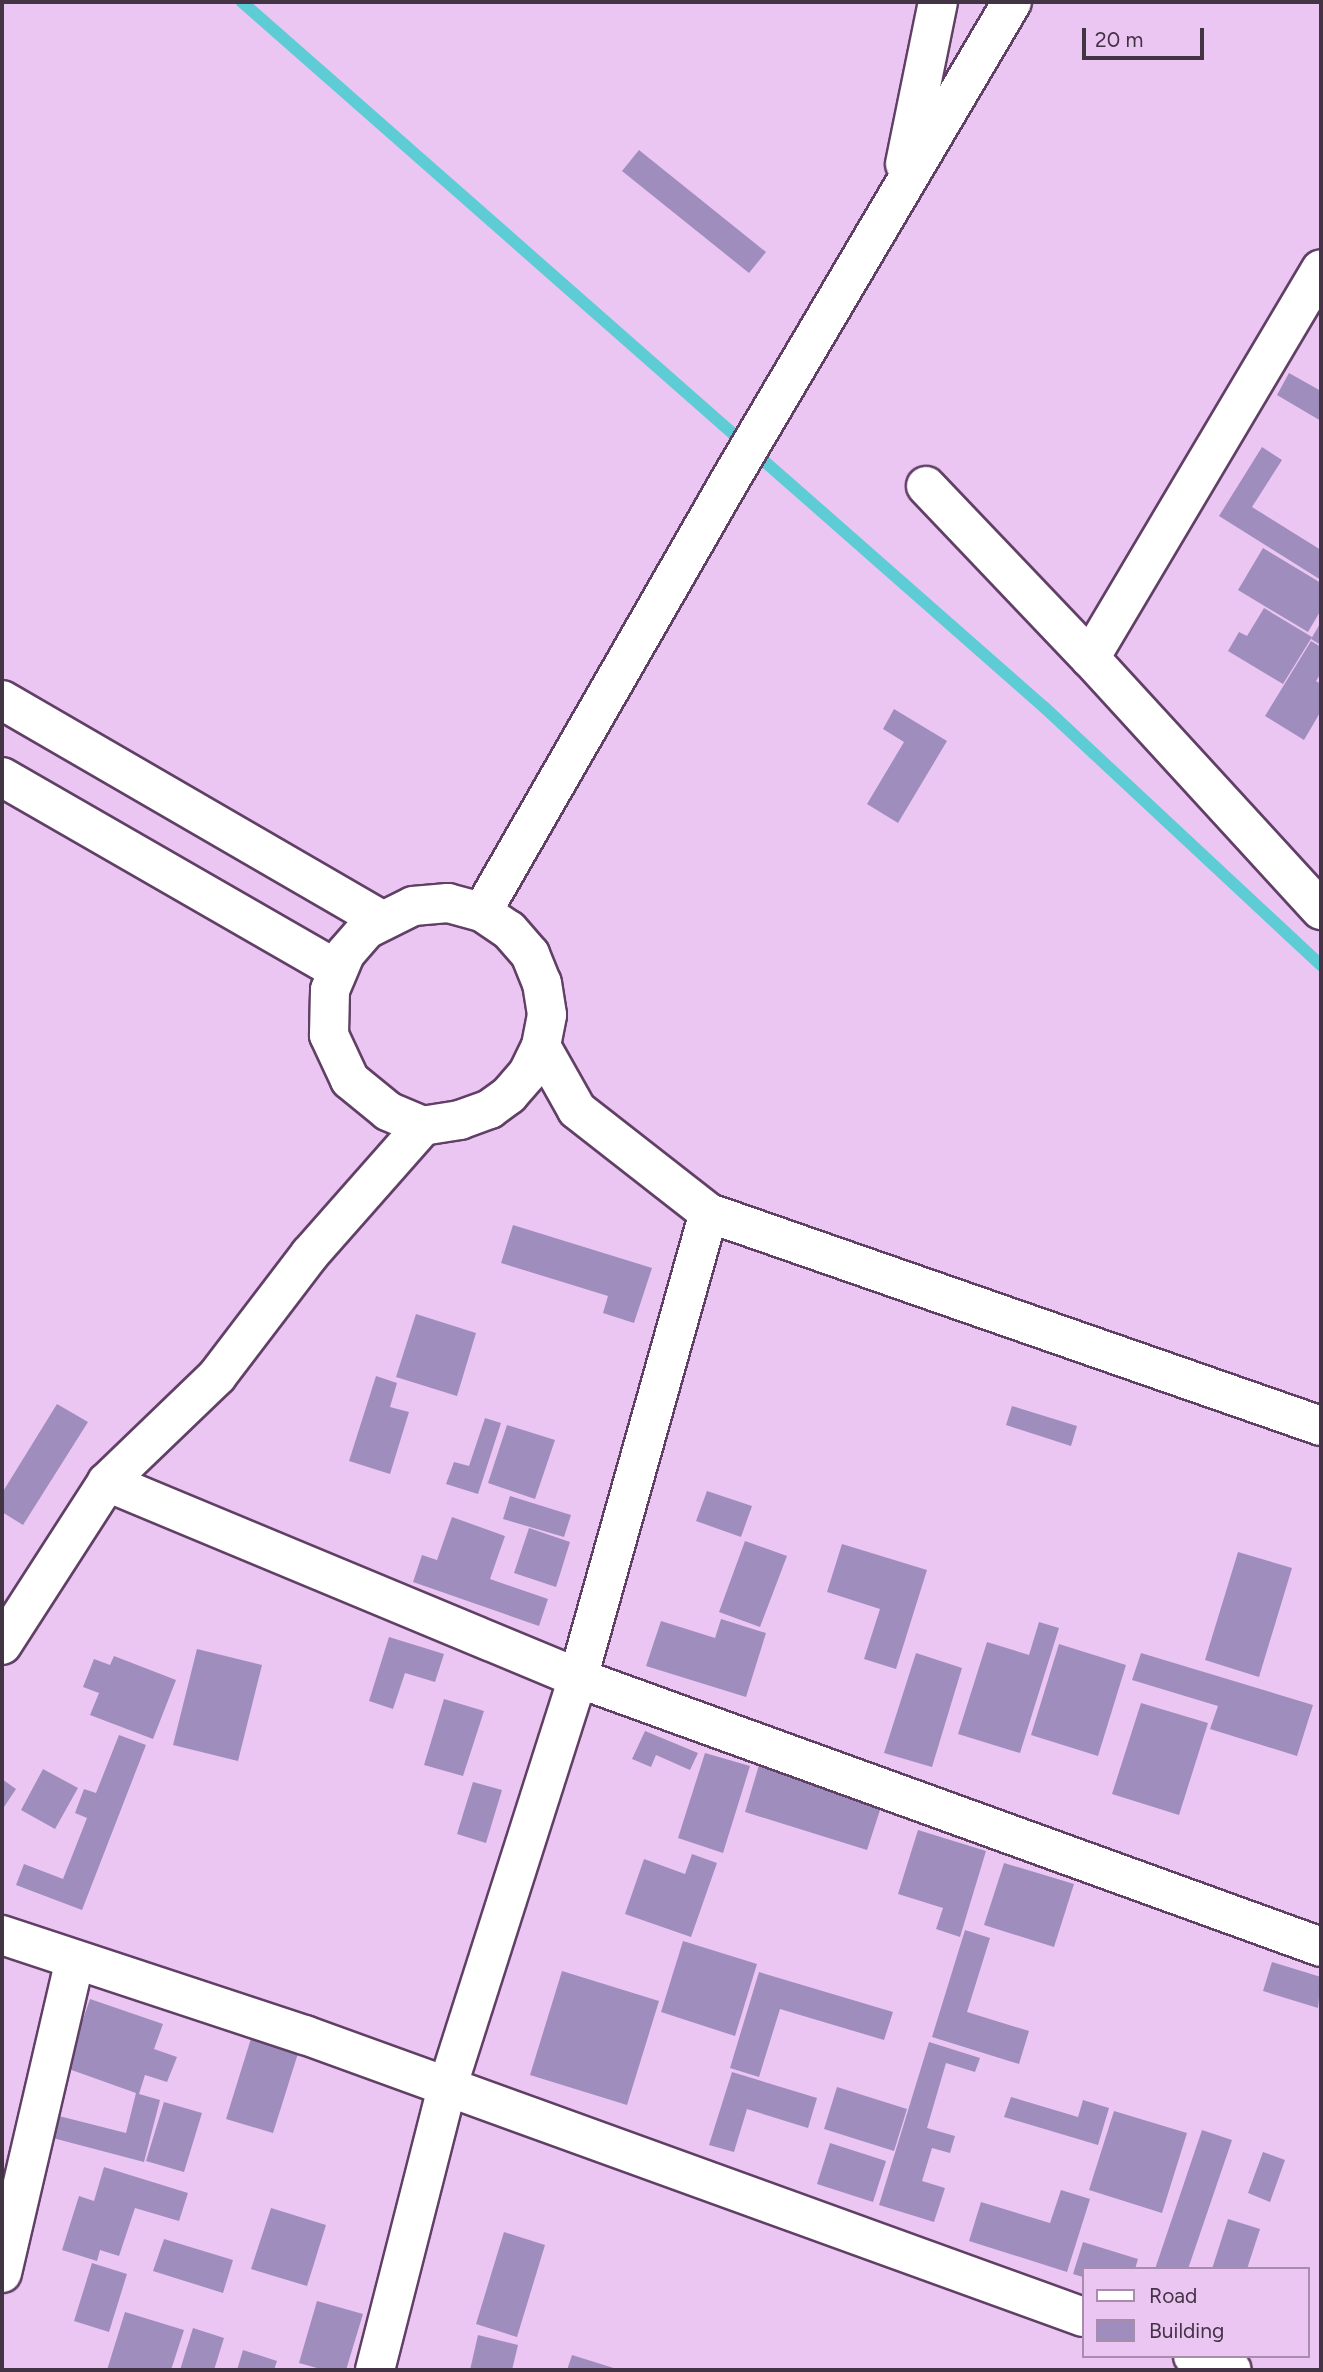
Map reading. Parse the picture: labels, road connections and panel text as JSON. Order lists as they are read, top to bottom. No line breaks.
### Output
{"legend":["Road","Building"],"scale_bar":"20 m"}
